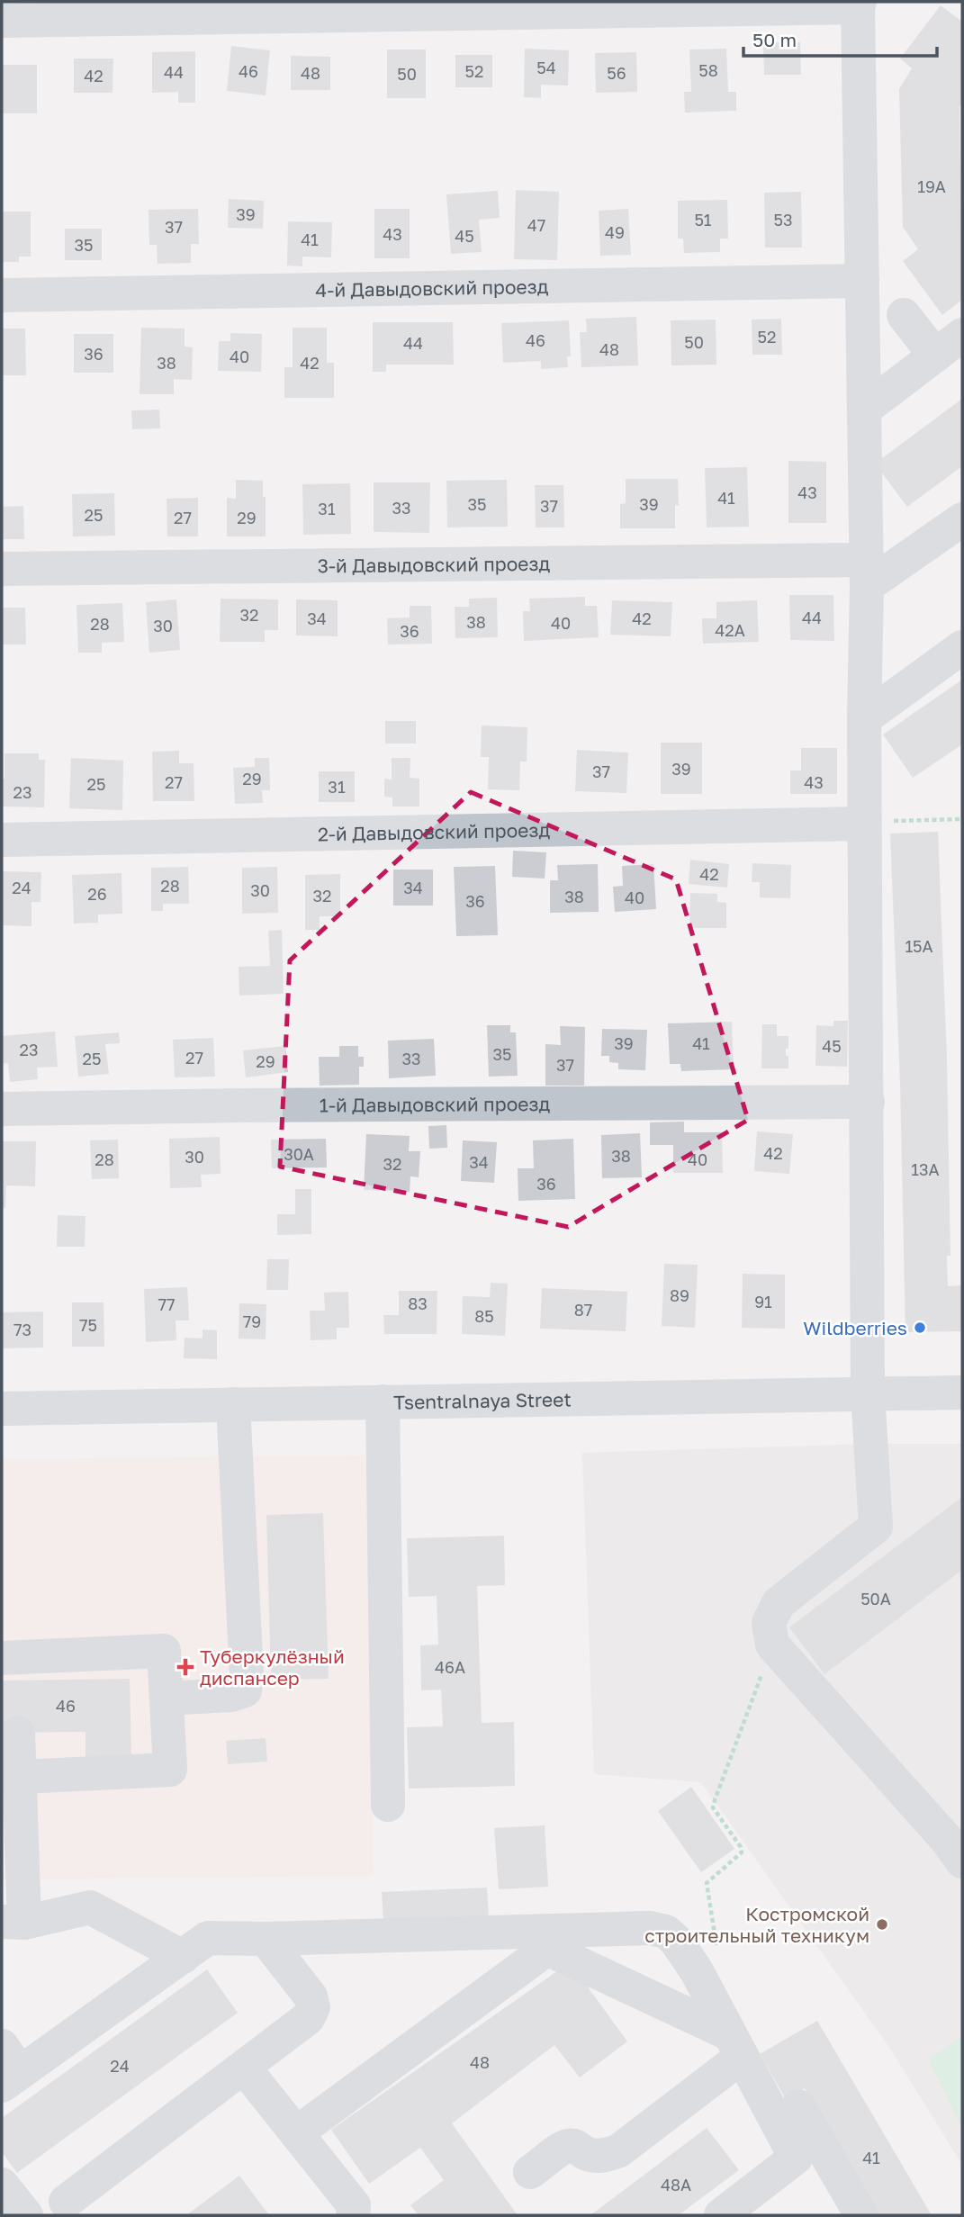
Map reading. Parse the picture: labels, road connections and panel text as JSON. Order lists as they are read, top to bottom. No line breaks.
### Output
{"streets":{"street":["4-й Давыдовский проезд","3-й Давыдовский проезд","2-й Давыдовский проезд","1-й Давыдовский проезд","Tsentralnaya Street"]},"places":{"other":["Wildberries","Костромской строительный техникум"],"health":["Туберкулёзный диспансер"]},"house_numbers":["54","58","46","52","44","48","56","50","42","19А","39","51","53","47","37","49","43","45","41","35","52","46","50","44","48","36","40","38","42","43","41","35","39","37","33","31","25","27","29","32","44","34","42","38","40","28","30","42А","36","39","37","29","27","43","25","31","23","42","28","24","34","30","26","32","38","40","36","15А","39","41","45","23","35","27","25","33","29","37","42","30А","38","30","28","40","34","32","13А","36","89","91","83","77","87","85","79","75","73","50А","46А","46","48","24","41","48А"],"scale_bar":"50 m"}
